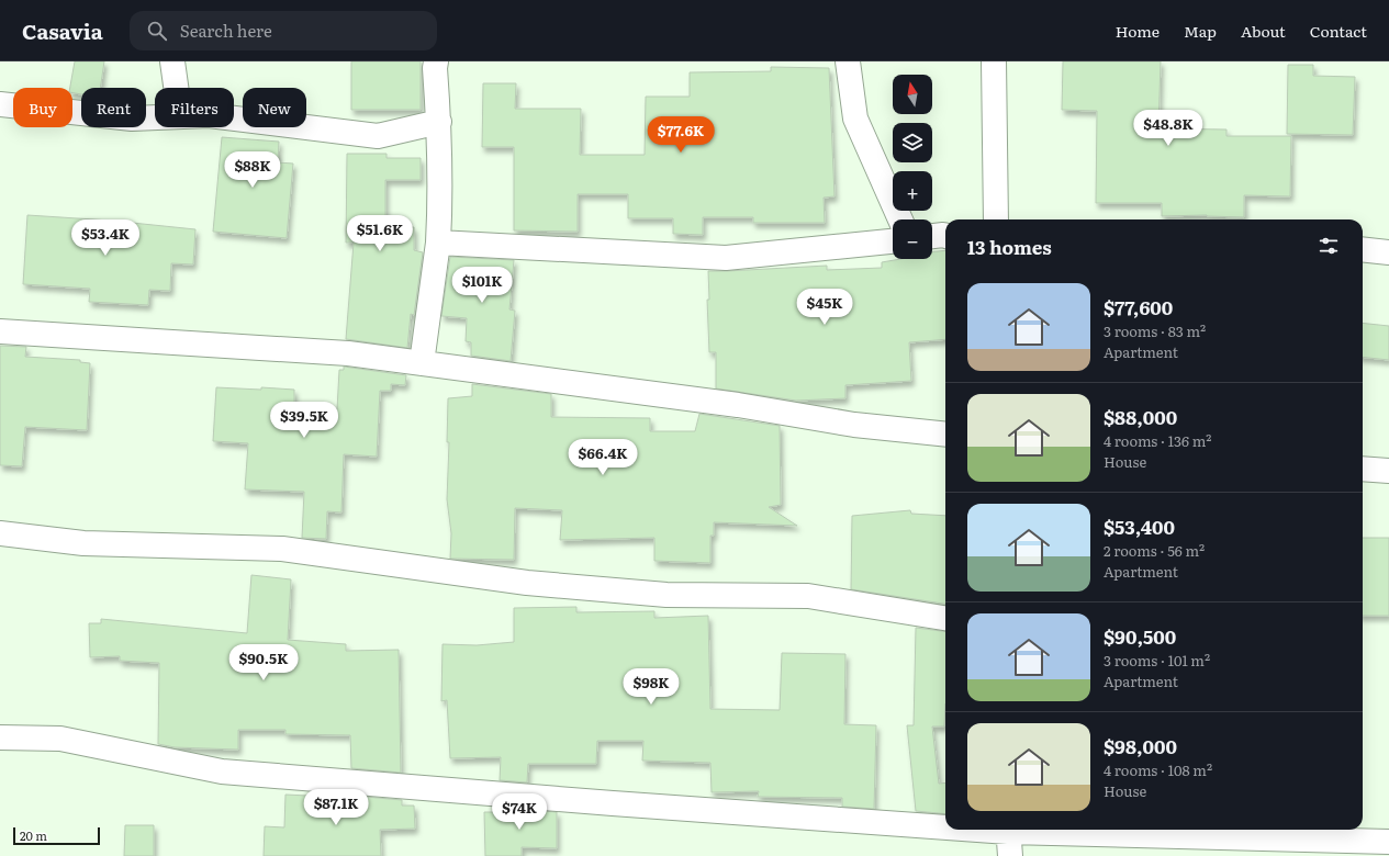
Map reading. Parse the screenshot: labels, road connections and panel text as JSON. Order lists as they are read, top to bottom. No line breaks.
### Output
{"scale_bar":"20 m","north":"top","page":{"header":"Casavia","search":"Search here","nav":["Home","Map","About","Contact"],"map_buttons":["+","−"],"chip":["Buy","Rent","Filters","New"],"price":["$48.8K","$77.6K","$88K","$51.6K","$53.4K","$101K","$45K","$39.5K","$66.4K","$90.5K","$98K","$87.1K","$74K"],"heading":"13 homes","list":[{"name":"$77,600","note":"3 rooms · 83 m² · Apartment"},{"name":"$88,000","note":"4 rooms · 136 m² · House"},{"name":"$53,400","note":"2 rooms · 56 m² · Apartment"},{"name":"$90,500","note":"3 rooms · 101 m² · Apartment"},{"name":"$98,000","note":"4 rooms · 108 m² · House"}],"scale":"20 m"}}
